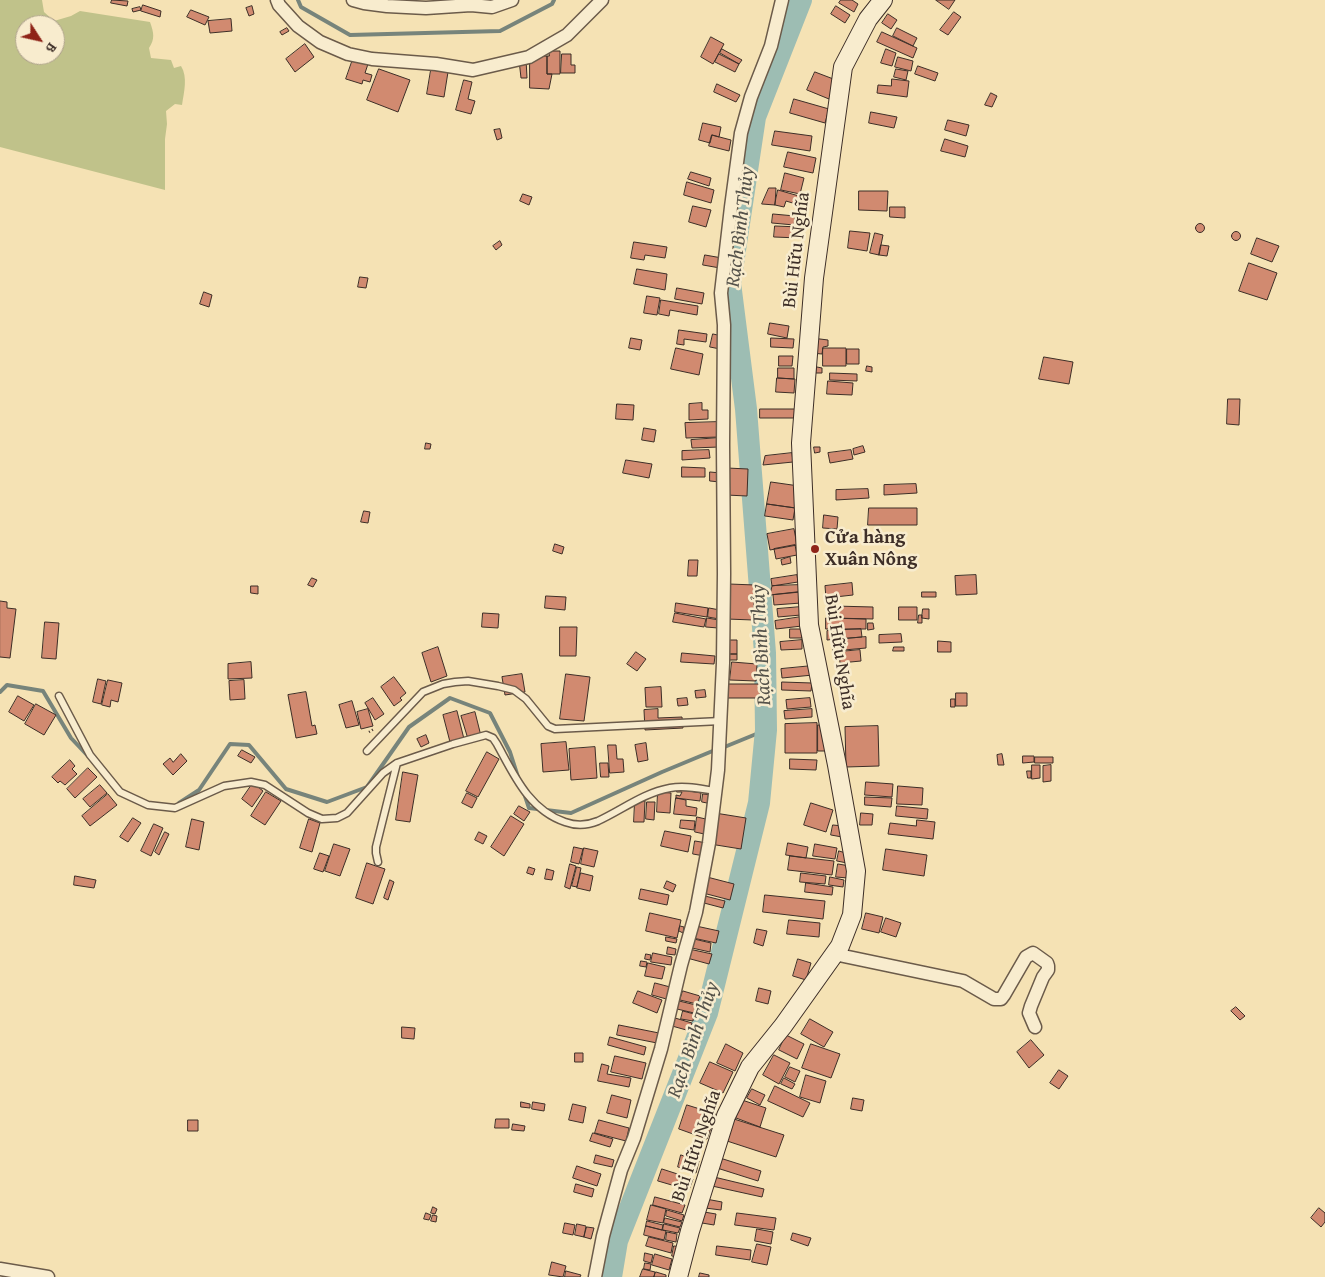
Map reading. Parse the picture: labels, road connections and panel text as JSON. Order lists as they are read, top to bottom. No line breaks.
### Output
{"streets":{"main road":["Bùi Hữu Nghĩa"]},"water":["Rạch Bình Thủy"],"places":["Cửa hàng Xuân Nông"],"north":"bottom right"}
